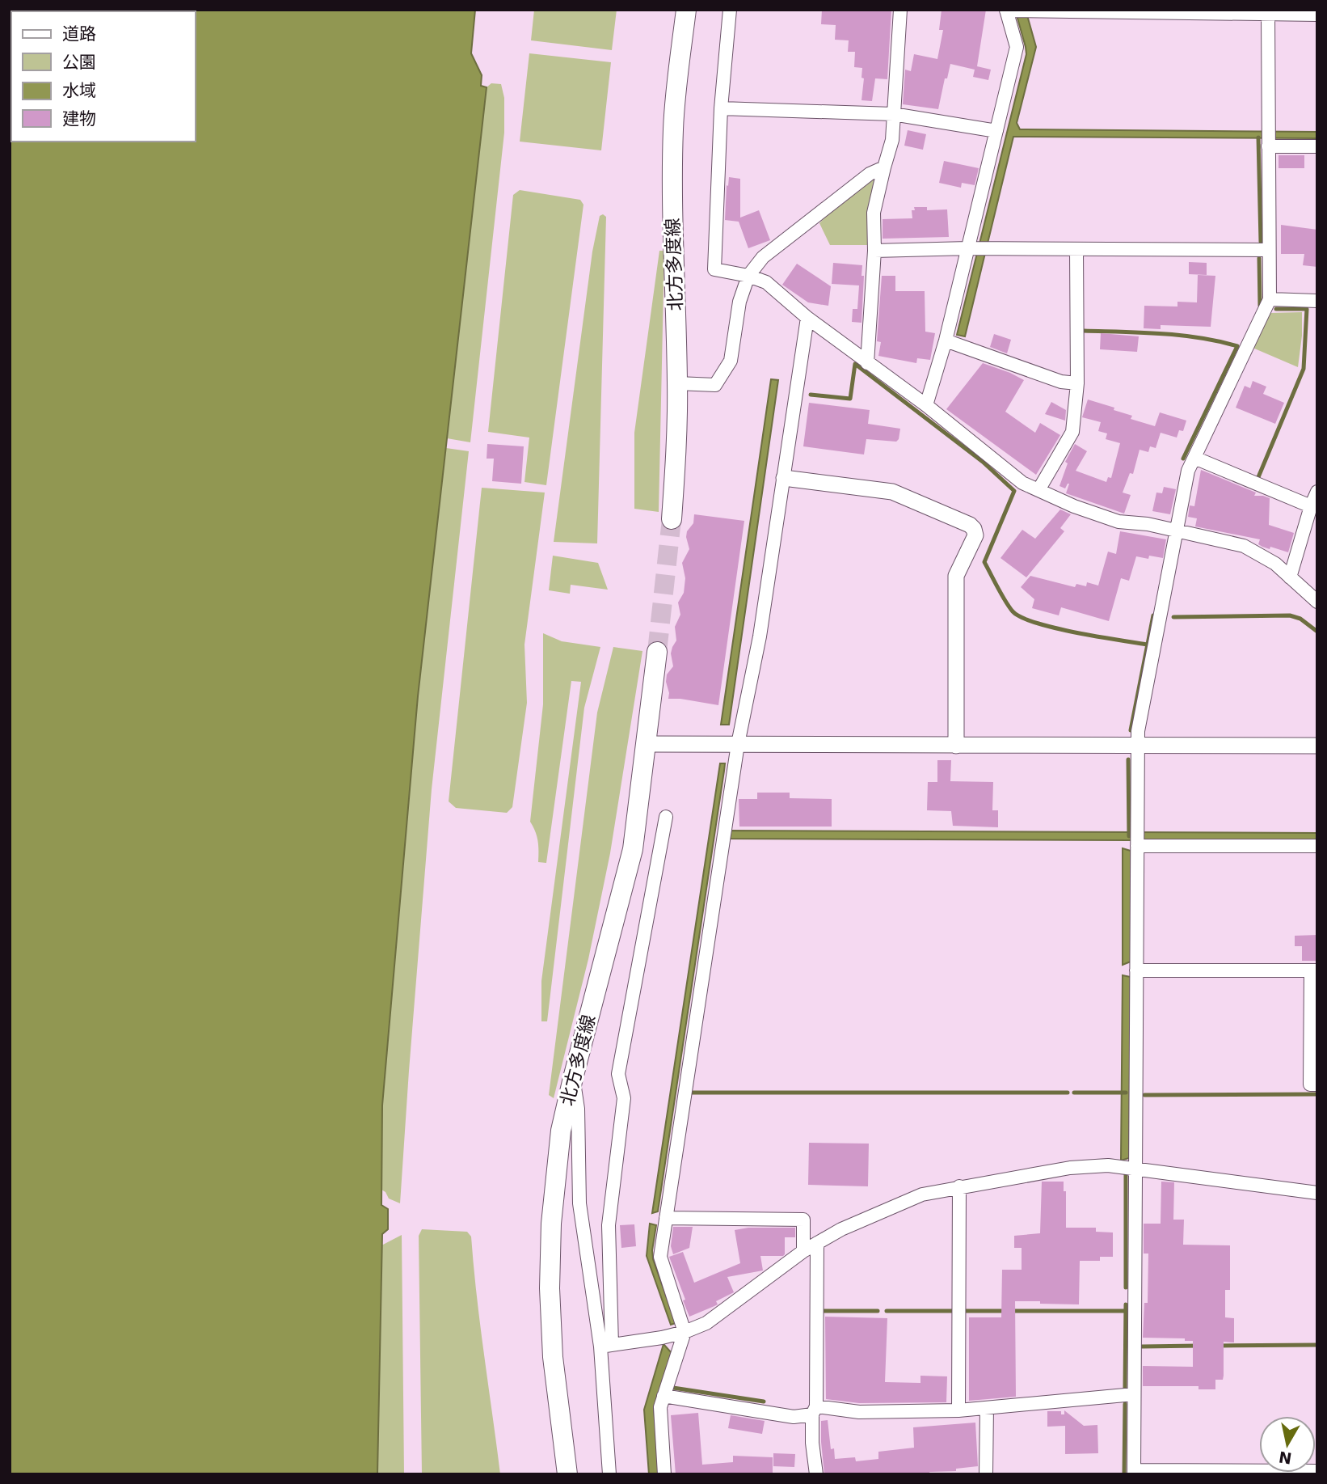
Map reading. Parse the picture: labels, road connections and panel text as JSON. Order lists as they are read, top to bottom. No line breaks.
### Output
{"streets":{"main road":["北方多度線"]},"legend":["道路","公園","水域","建物"],"north":"bottom"}
